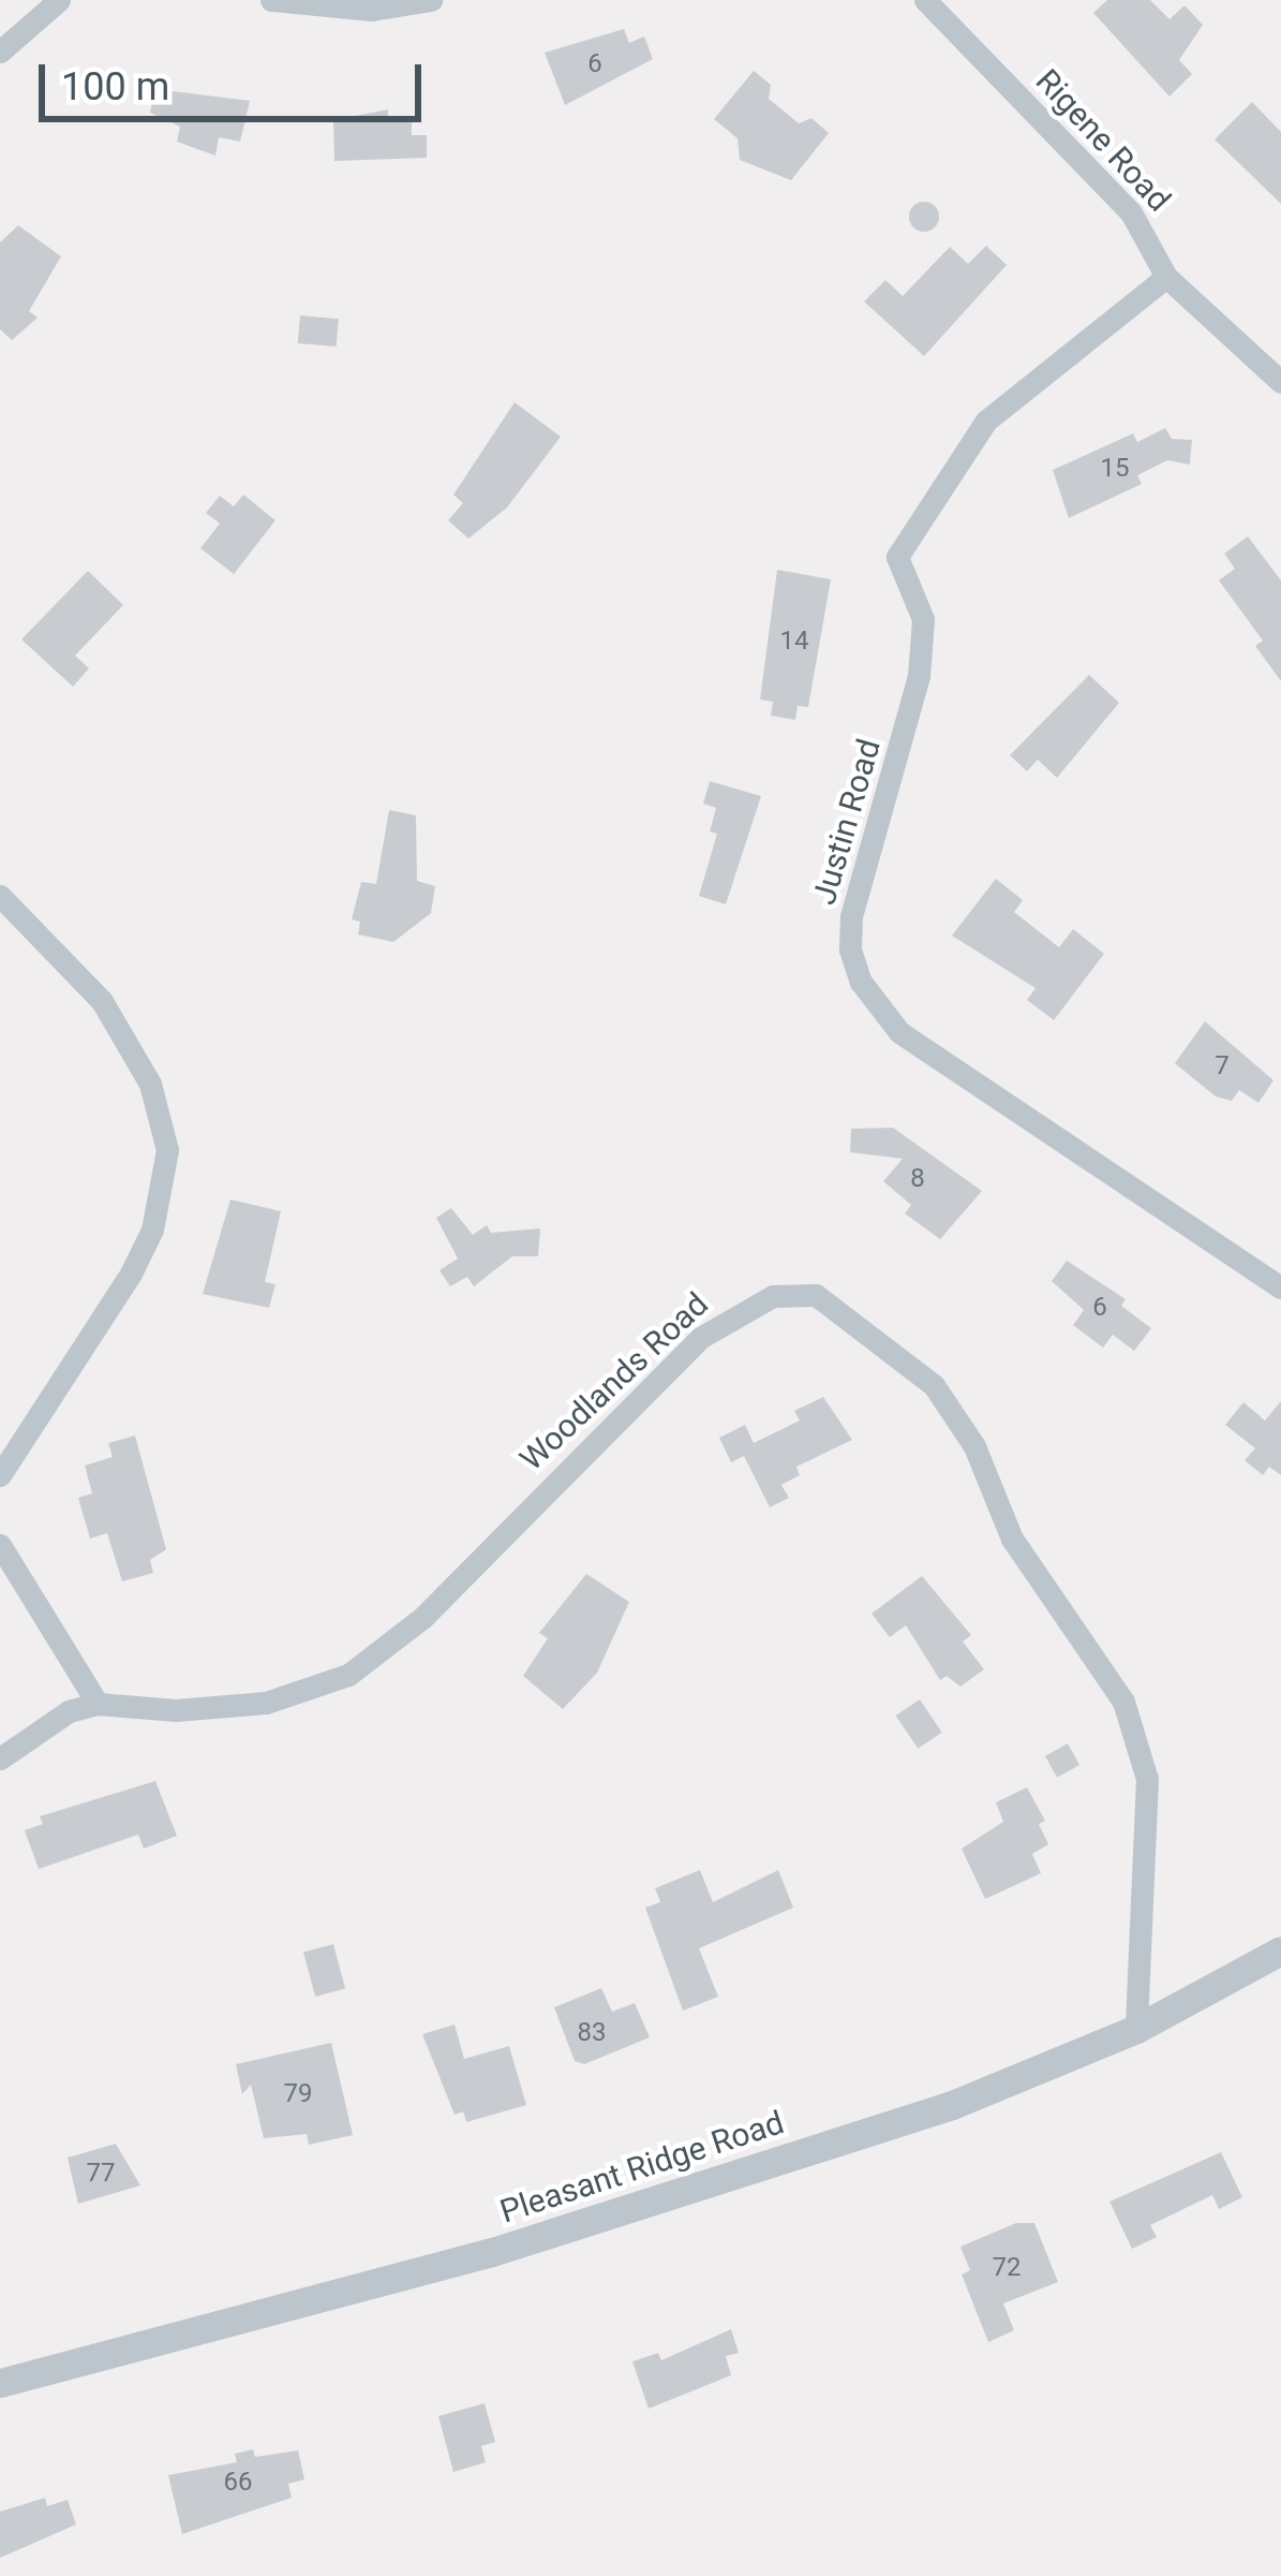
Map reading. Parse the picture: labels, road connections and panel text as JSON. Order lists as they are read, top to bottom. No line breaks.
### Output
{"streets":{"street":["Rigene Road","Justin Road","Woodlands Road","Pleasant Ridge Road"]},"crossings":[["Rigene Road","Justin Road"],["Woodlands Road","Pleasant Ridge Road"]],"house_numbers":["6","15","14","7","8","6","83","79","77","72","66"],"scale_bar":"100 m"}
